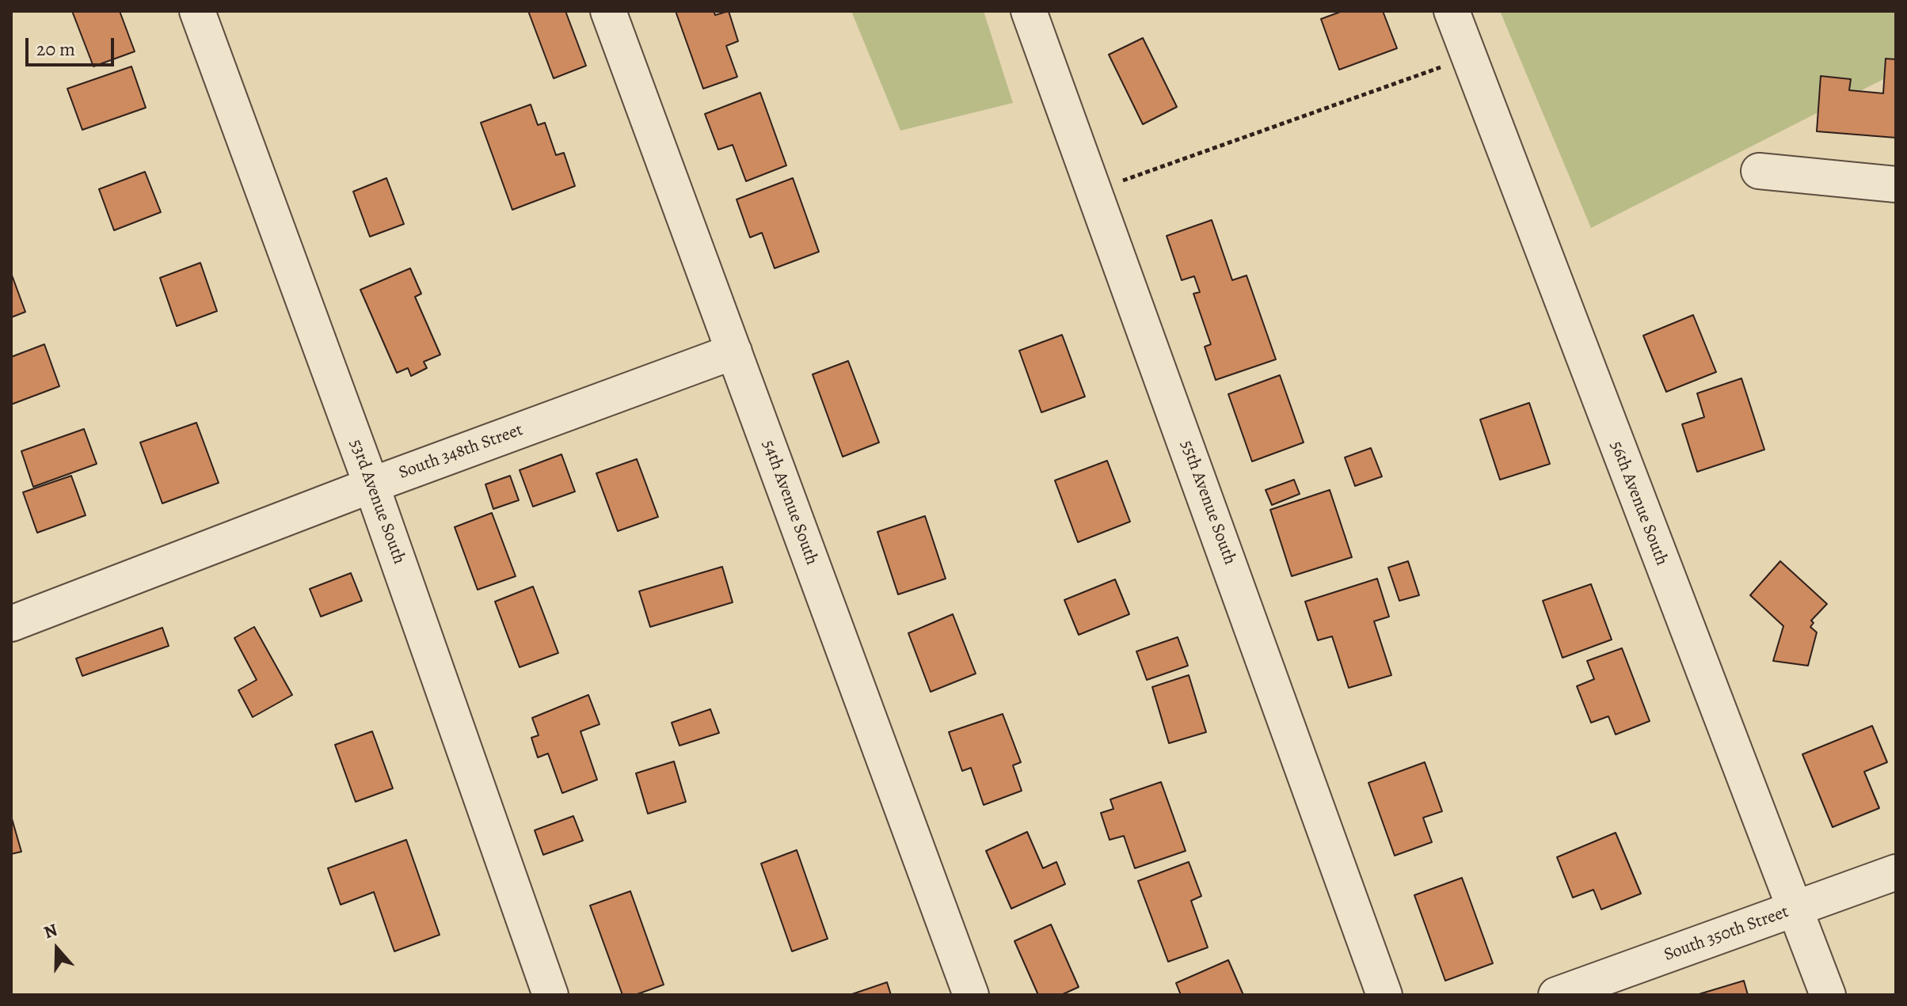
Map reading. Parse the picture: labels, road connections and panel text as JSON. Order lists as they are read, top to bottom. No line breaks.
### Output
{"streets":{"street":["South 348th Street","53rd Avenue South","54th Avenue South","55th Avenue South","56th Avenue South","South 350th Street"]},"crossings":[["South 348th Street","53rd Avenue South"],["South 348th Street","54th Avenue South"],["56th Avenue South","South 350th Street"]],"scale_bar":"20 m","north":"top"}
